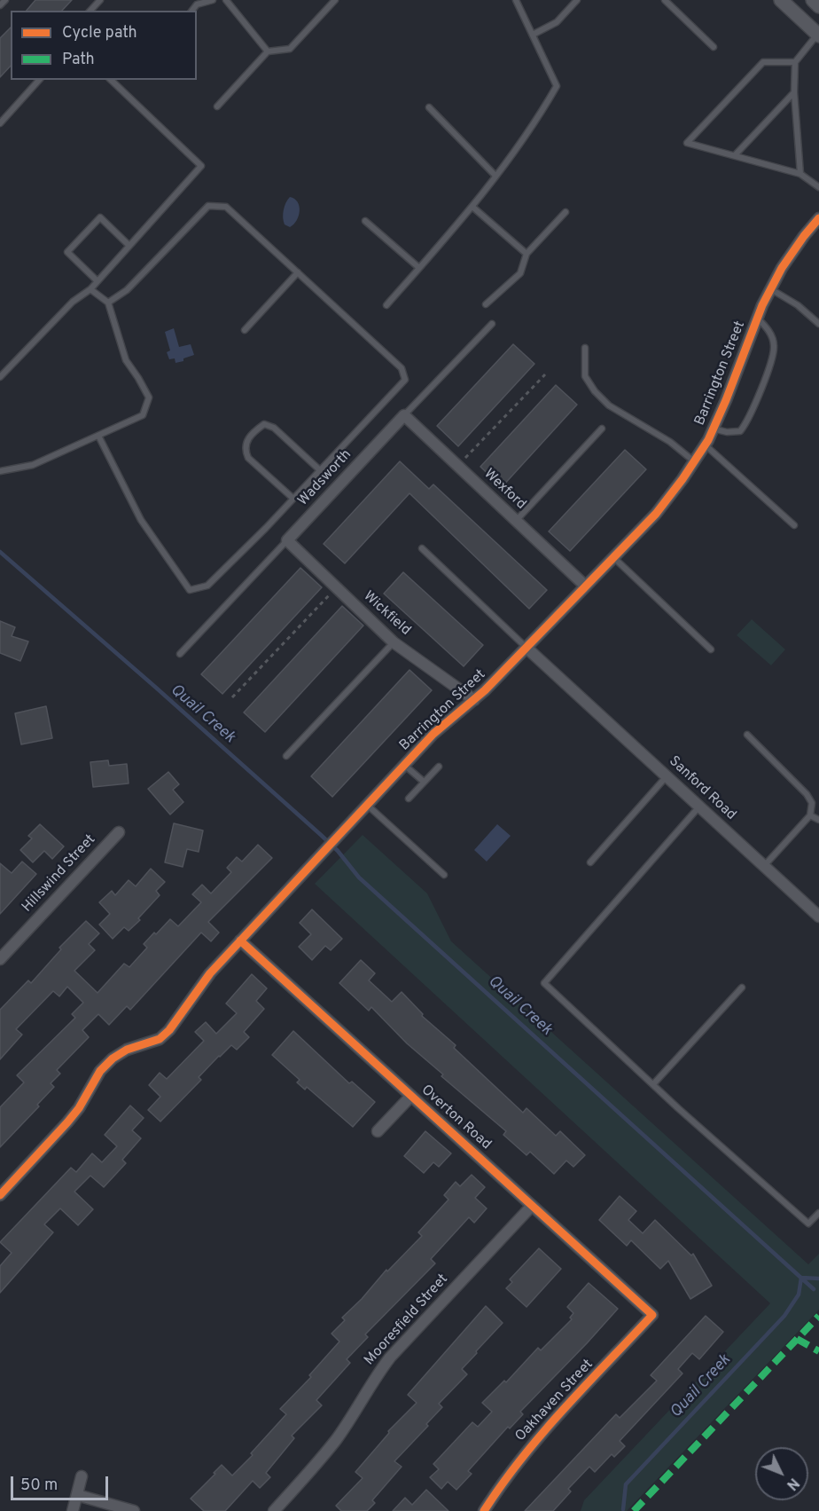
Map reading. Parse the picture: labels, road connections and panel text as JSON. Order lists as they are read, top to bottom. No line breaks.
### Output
{"streets":{"street":["Barrington Street","Wadsworth","Wexford","Wickfield","Sanford Road","Hillswind Street","Overton Road","Mooresfield Street","Oakhaven Street"]},"crossings":[["Barrington Street","Wexford"],["Barrington Street","Wickfield"],["Barrington Street","Sanford Road"],["Barrington Street","Overton Road"],["Wadsworth","Wexford"],["Wadsworth","Wickfield"],["Overton Road","Mooresfield Street"],["Overton Road","Oakhaven Street"]],"water":["Quail Creek"],"legend":["Cycle path","Path"],"scale_bar":"50 m","north":"bottom right"}
